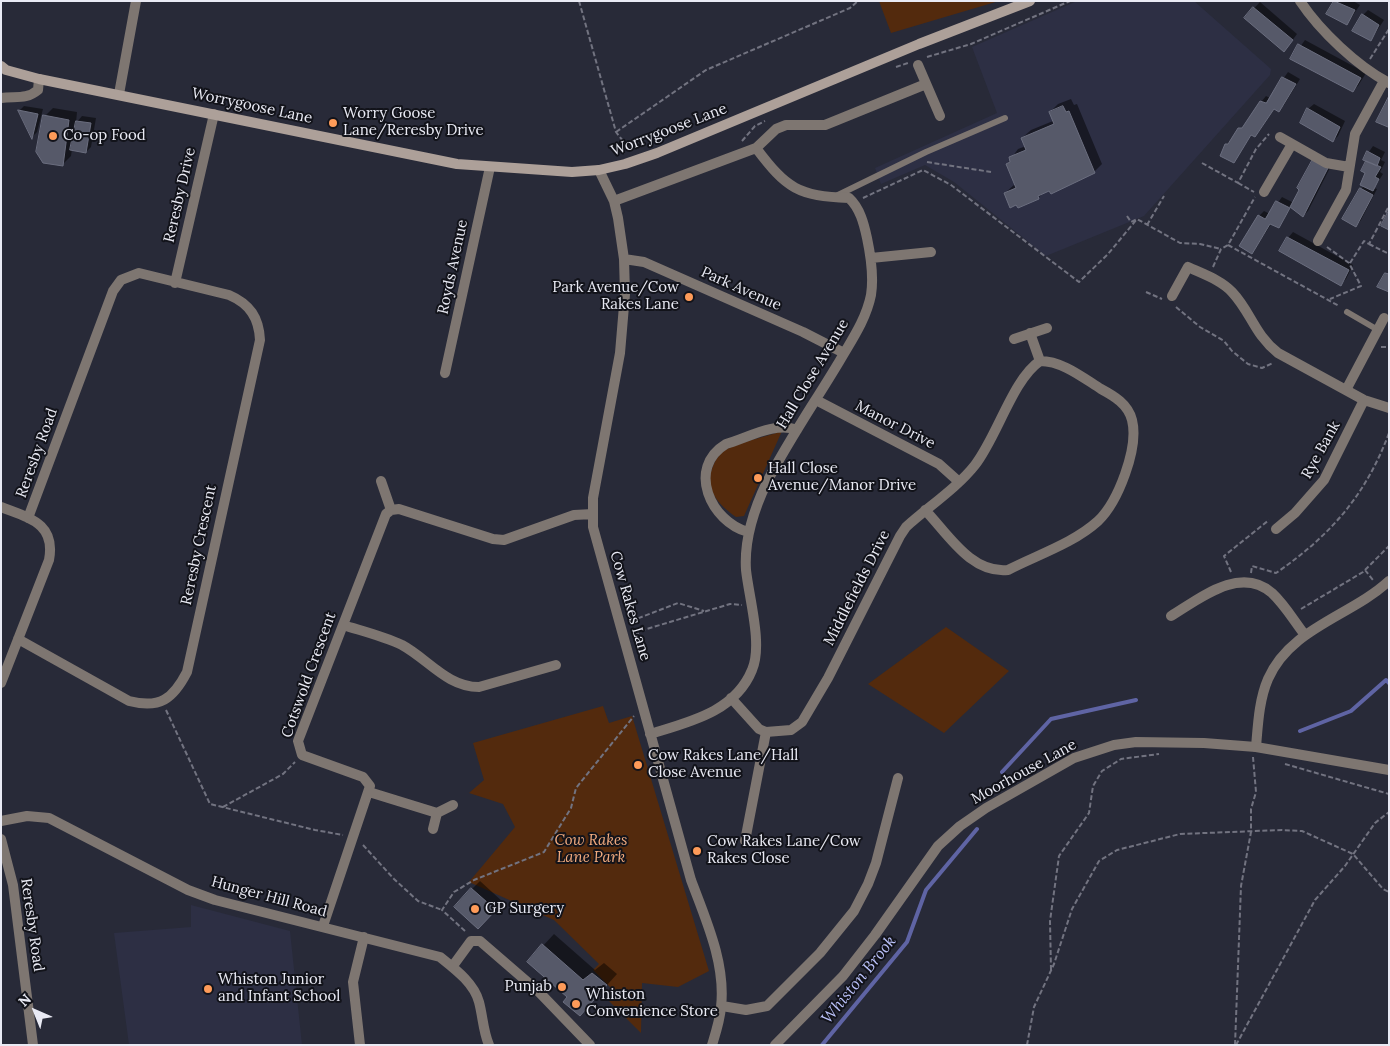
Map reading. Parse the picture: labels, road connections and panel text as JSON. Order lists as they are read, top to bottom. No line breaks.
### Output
{"streets":{"main road":["Worrygoose Lane"],"street":["Reresby Drive","Royds Avenue","Park Avenue","Hall Close Avenue","Manor Drive","Rye Bank","Reresby Road","Reresby Crescent","Middlefields Drive","Cow Rakes Lane","Cotswold Crescent","Moorhouse Lane","Hunger Hill Road"]},"crossings":[["Worrygoose Lane","Reresby Drive"],["Worrygoose Lane","Royds Avenue"],["Worrygoose Lane","Cow Rakes Lane"],["Reresby Drive","Reresby Road"],["Reresby Drive","Reresby Crescent"],["Park Avenue","Hall Close Avenue"],["Park Avenue","Cow Rakes Lane"],["Hall Close Avenue","Manor Drive"],["Hall Close Avenue","Cow Rakes Lane"],["Manor Drive","Middlefields Drive"],["Reresby Road","Reresby Crescent"]],"water":["Whiston Brook"],"parks":["Cow Rakes Lane Park"],"places":["Worry Goose Lane/Reresby Drive","Co-op Food","Park Avenue/Cow Rakes Lane","Hall Close Avenue/Manor Drive","Cow Rakes Lane/Hall Close Avenue","Cow Rakes Lane/Cow Rakes Close","GP Surgery","Punjab","Whiston Junior and Infant School","Whiston Convenience Store"],"north":"top left"}
